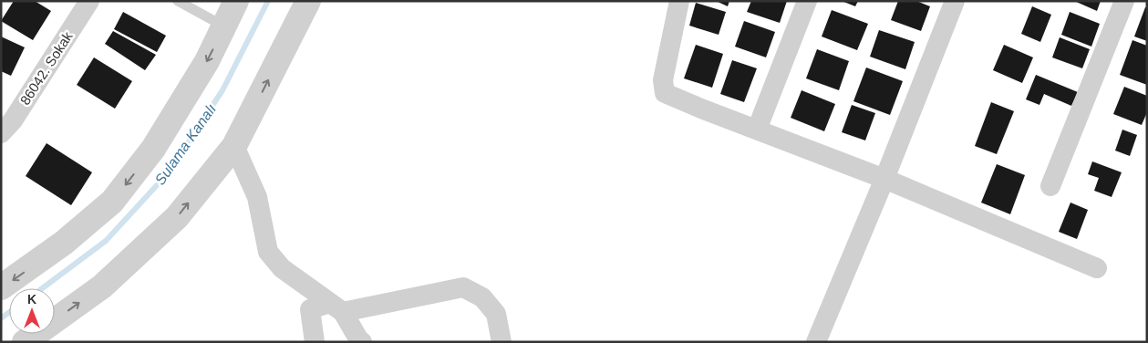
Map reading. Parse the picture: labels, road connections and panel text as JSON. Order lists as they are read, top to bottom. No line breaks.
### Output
{"streets":{"street":["86042. Sokak"]},"water":["Sulama Kanalı"],"north":"top"}
